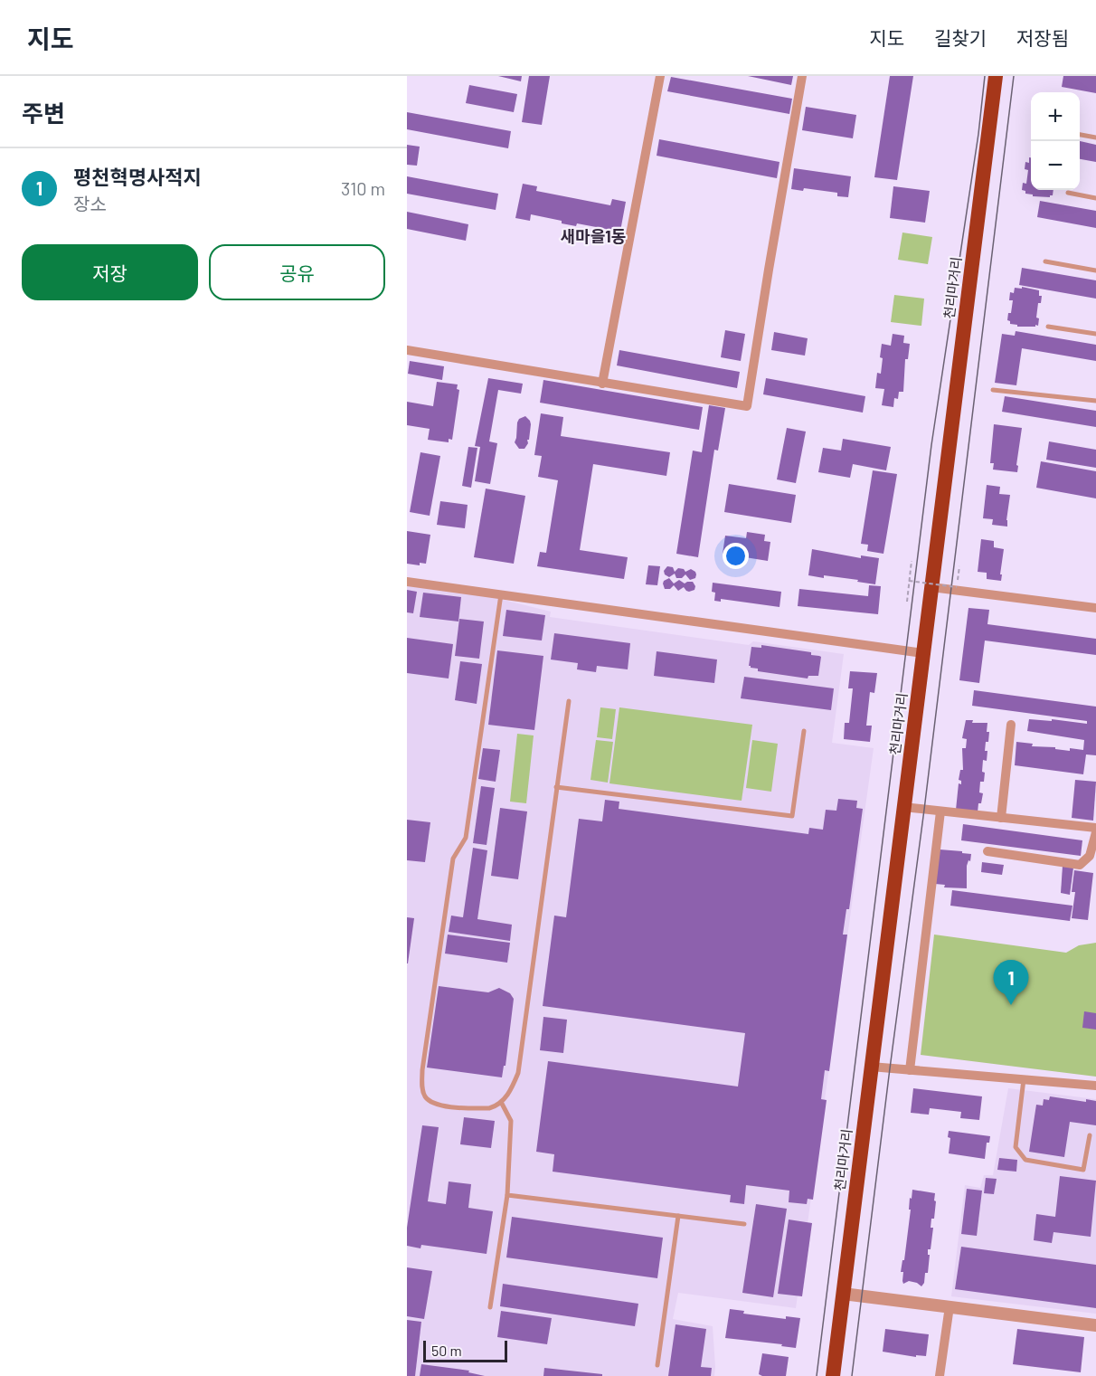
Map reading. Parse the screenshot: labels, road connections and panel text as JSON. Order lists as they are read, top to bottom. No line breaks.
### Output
{"streets":{"highway":["천리마거리"]},"districts":["새마을1동"],"scale_bar":"50 m","page":{"header":"지도","nav":["지도","길찾기","저장됨"],"heading":"주변","map_buttons":["+","−"],"list":[{"mark":"1","name":"평천혁명사적지","note":"장소","value":"310 m"}],"buttons":["저장","공유"],"pins":"1","scale":"50 m"}}
